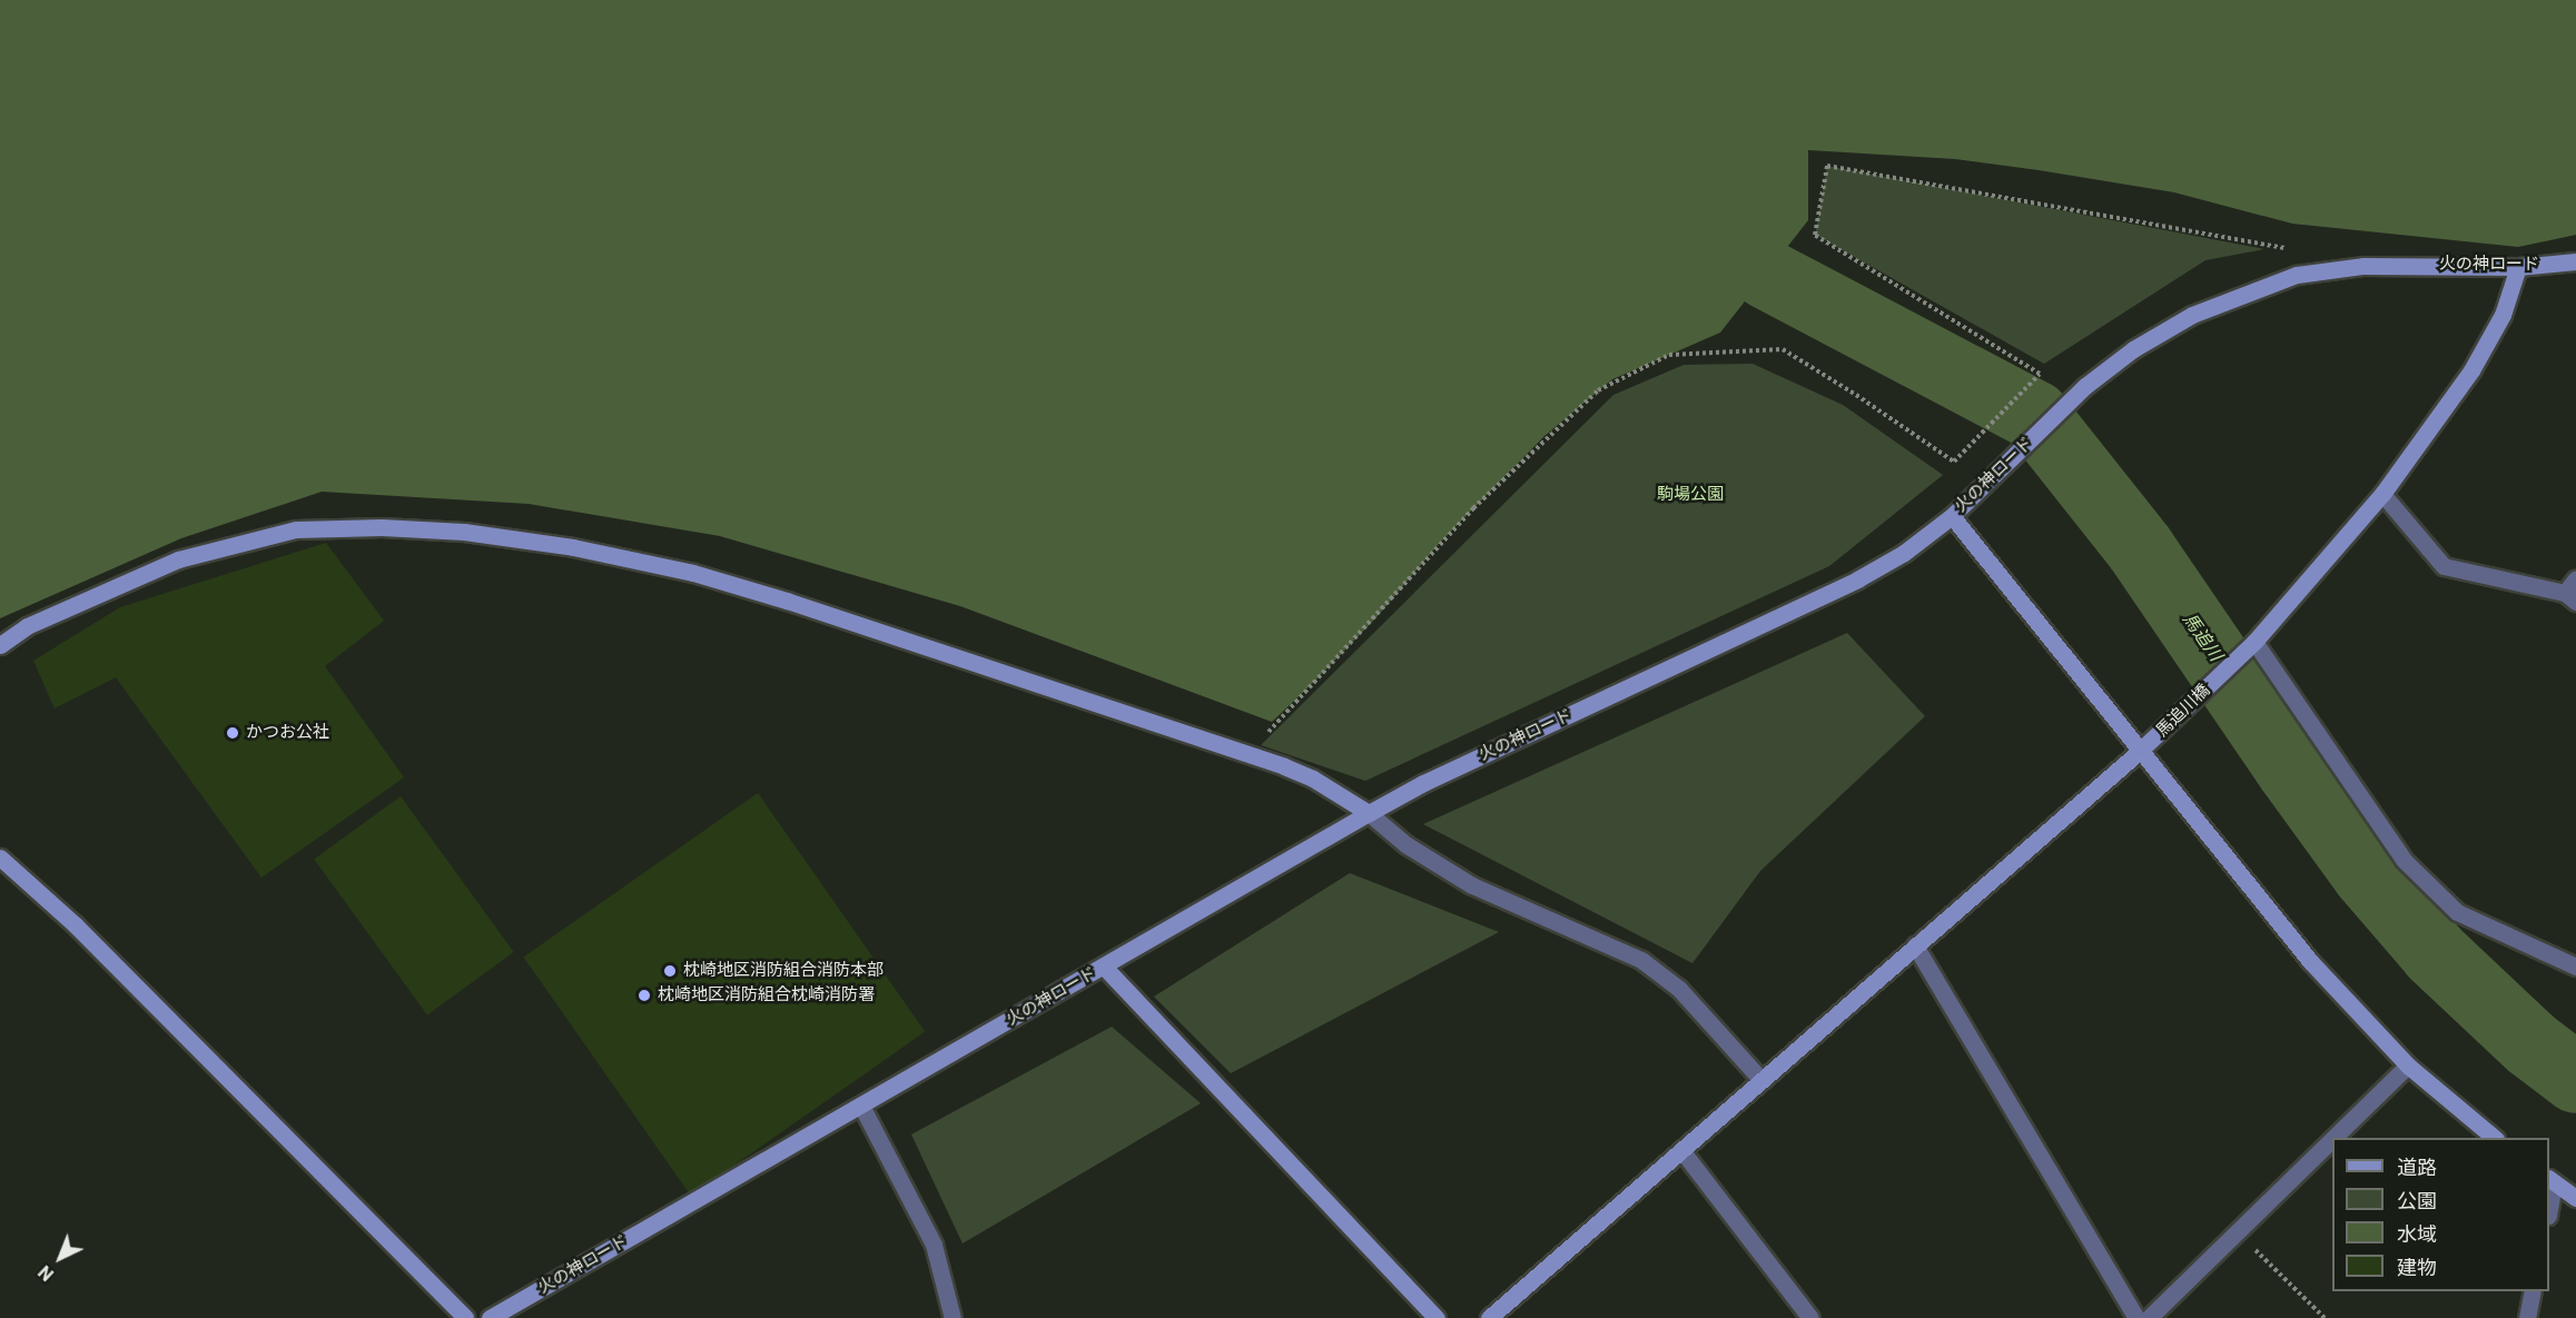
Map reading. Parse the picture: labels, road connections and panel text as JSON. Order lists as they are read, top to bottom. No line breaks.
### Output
{"streets":{"street":["火の神ロード","馬追川橋"]},"crossings":[["火の神ロード","馬追川橋"]],"water":["馬追川"],"parks":["駒場公園"],"places":["かつお公社","枕崎地区消防組合消防本部","枕崎地区消防組合枕崎消防署"],"legend":["道路","公園","水域","建物"],"north":"bottom left"}
